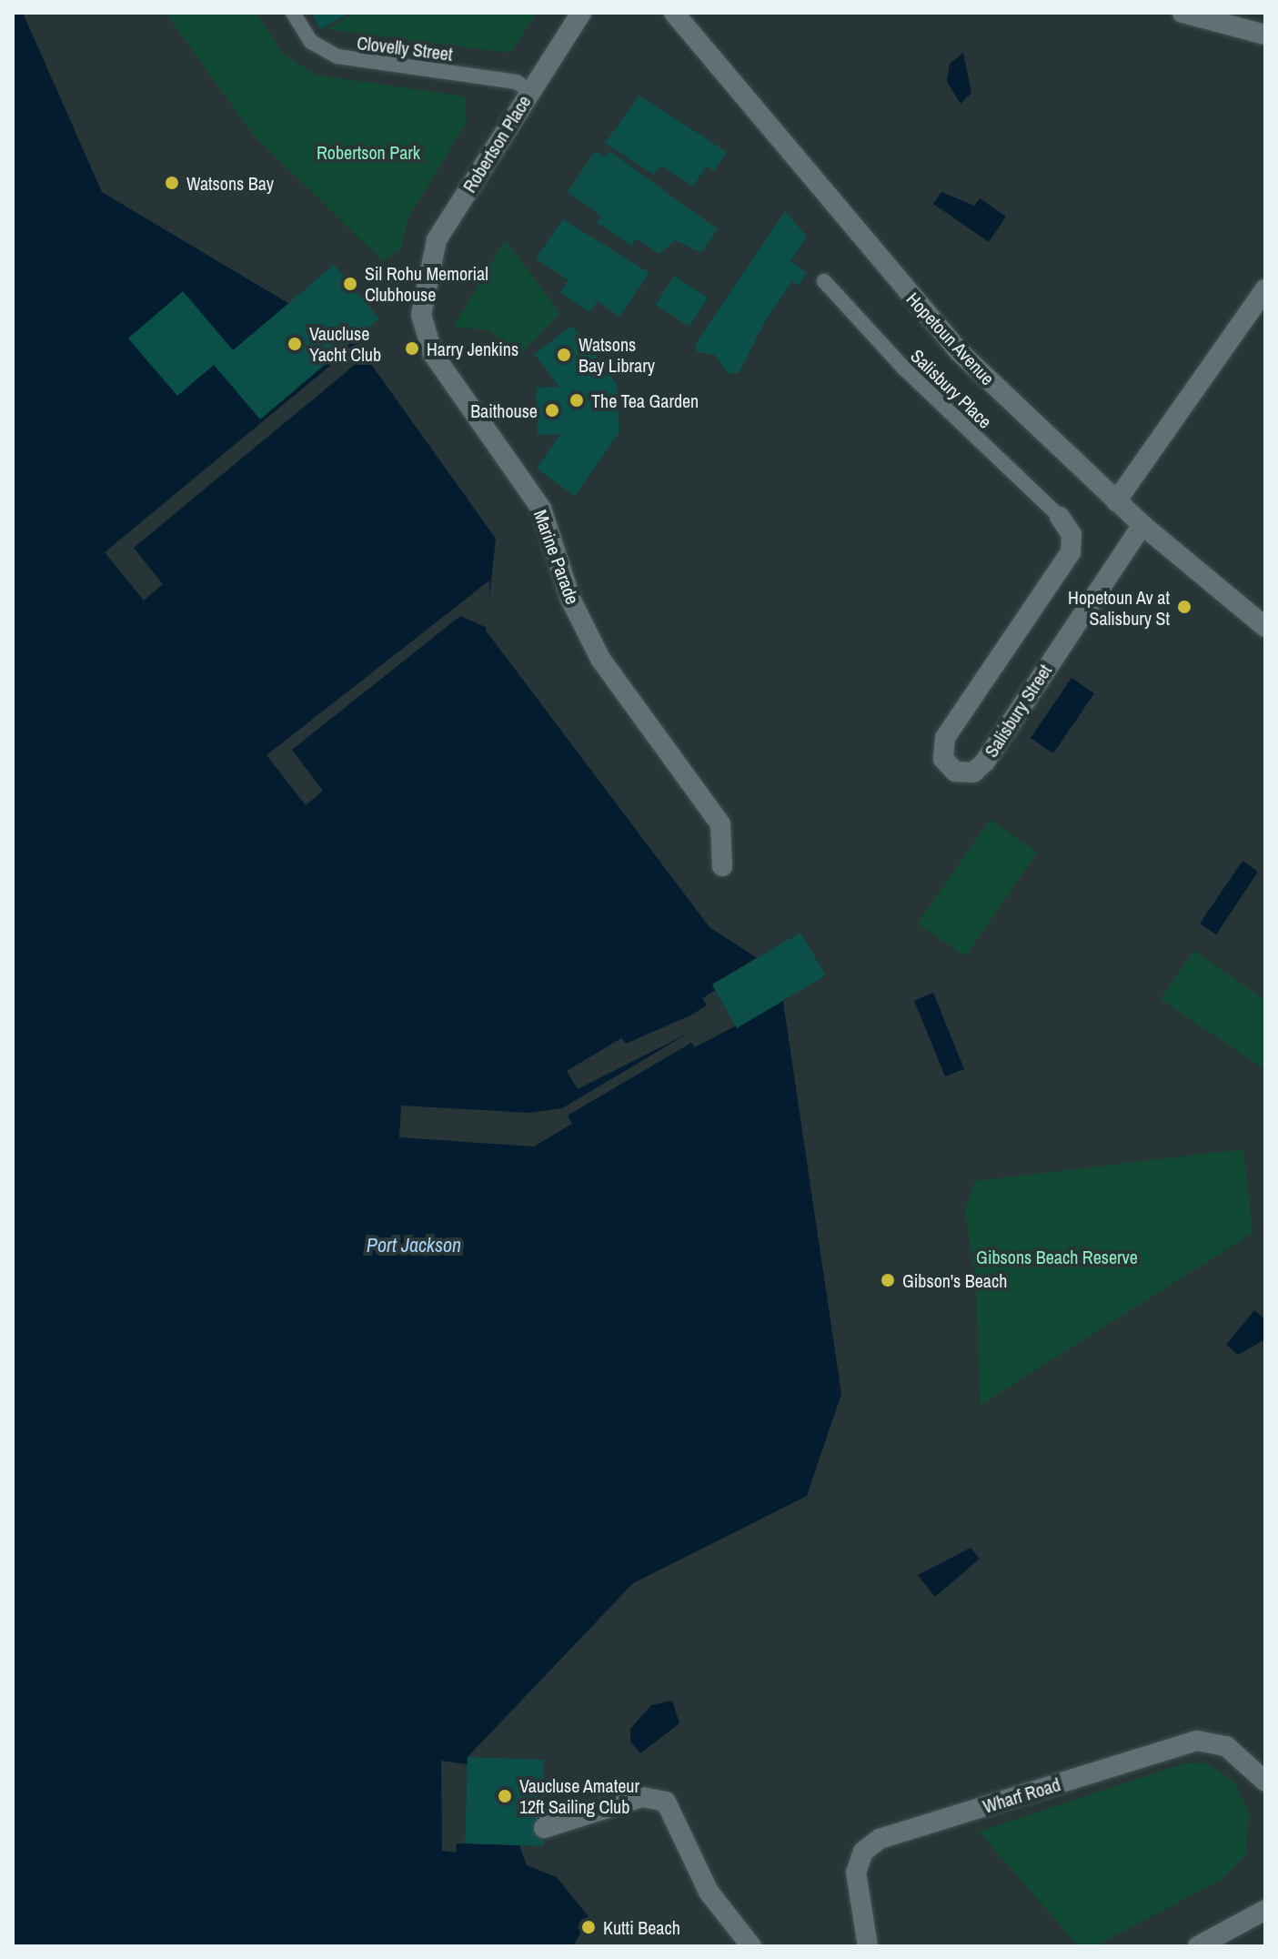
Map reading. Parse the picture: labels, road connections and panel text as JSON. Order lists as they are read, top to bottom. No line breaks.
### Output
{"streets":{"street":["Robertson Place","Hopetoun Avenue","Marine Parade","Salisbury Street","Wharf Road"],"lane":["Clovelly Street","Salisbury Place"]},"crossings":[["Clovelly Street","Robertson Place"],["Robertson Place","Marine Parade"],["Hopetoun Avenue","Salisbury Street"],["Salisbury Place","Salisbury Street"]],"water":["Port Jackson"],"parks":["Robertson Park","Gibsons Beach Reserve"],"places":["Watsons Bay","Sil Rohu Memorial Clubhouse","Vaucluse Yacht Club","Harry Jenkins","Watsons Bay Library","The Tea Garden","Baithouse","Hopetoun Av at Salisbury St","Gibson's Beach","Vaucluse Amateur 12ft Sailing Club","Kutti Beach"]}
